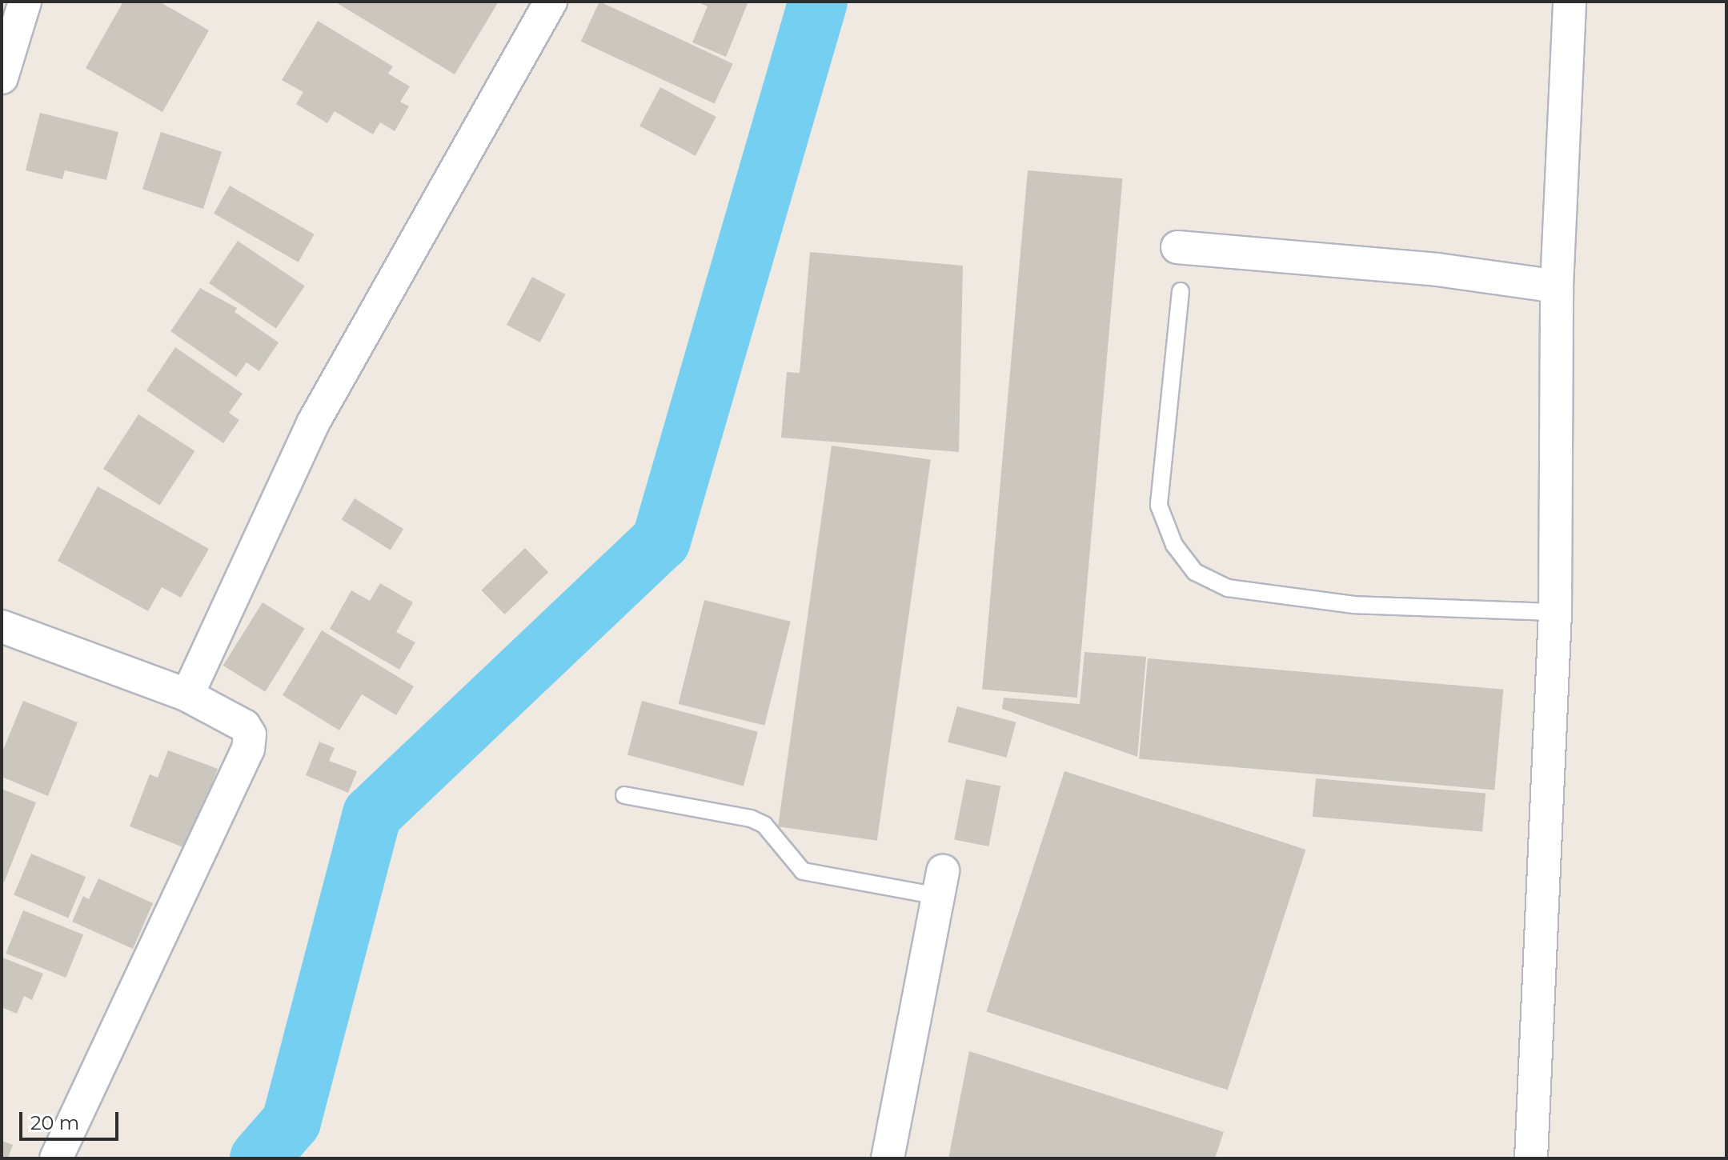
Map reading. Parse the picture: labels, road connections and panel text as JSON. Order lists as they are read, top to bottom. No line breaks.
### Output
{"scale_bar":"20 m"}
